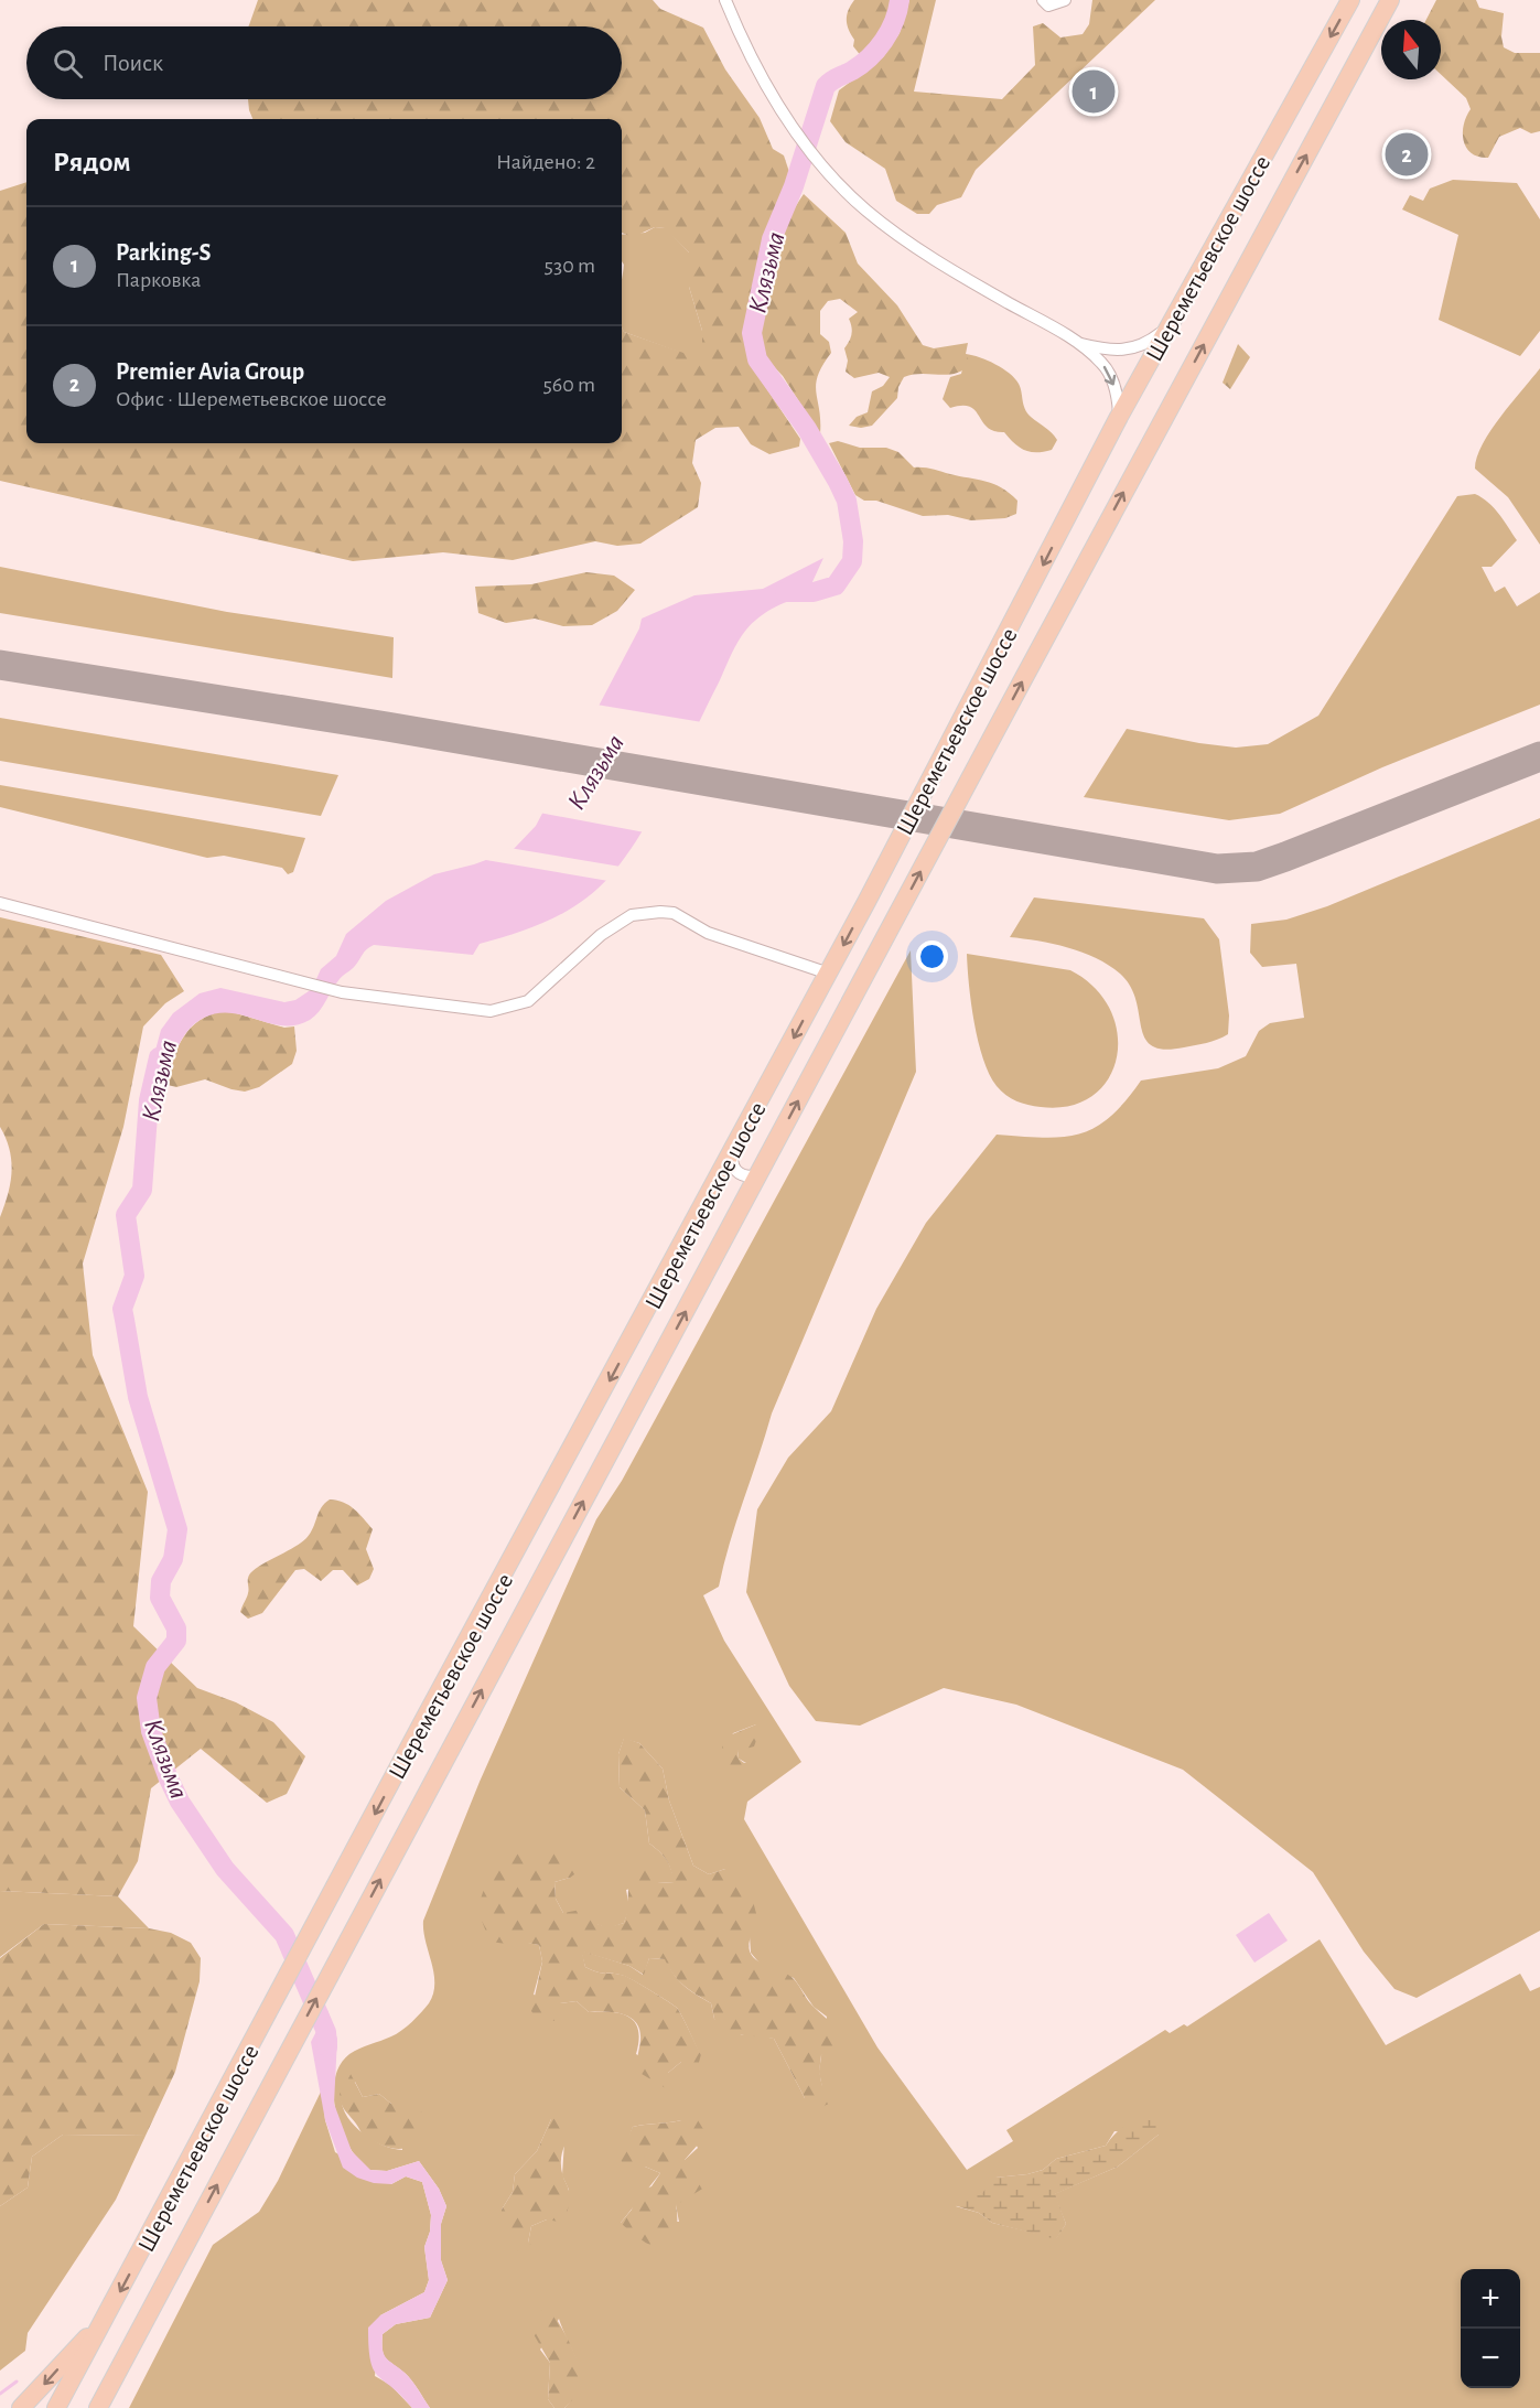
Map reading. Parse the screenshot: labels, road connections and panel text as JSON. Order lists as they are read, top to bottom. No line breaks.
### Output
{"streets":{"main road":["Шереметьевское шоссе"]},"water":["Клязьма"],"north":"top","page":{"search":"Поиск","pins":["1","2"],"heading":["Рядом","Найдено: 2"],"list":[{"mark":"1","name":"Parking-S","note":"Парковка","value":"530 m"},{"mark":"2","name":"Premier Avia Group","note":"Офис · Шереметьевское шоссе","value":"560 m"}],"map_buttons":["+","−"]}}
